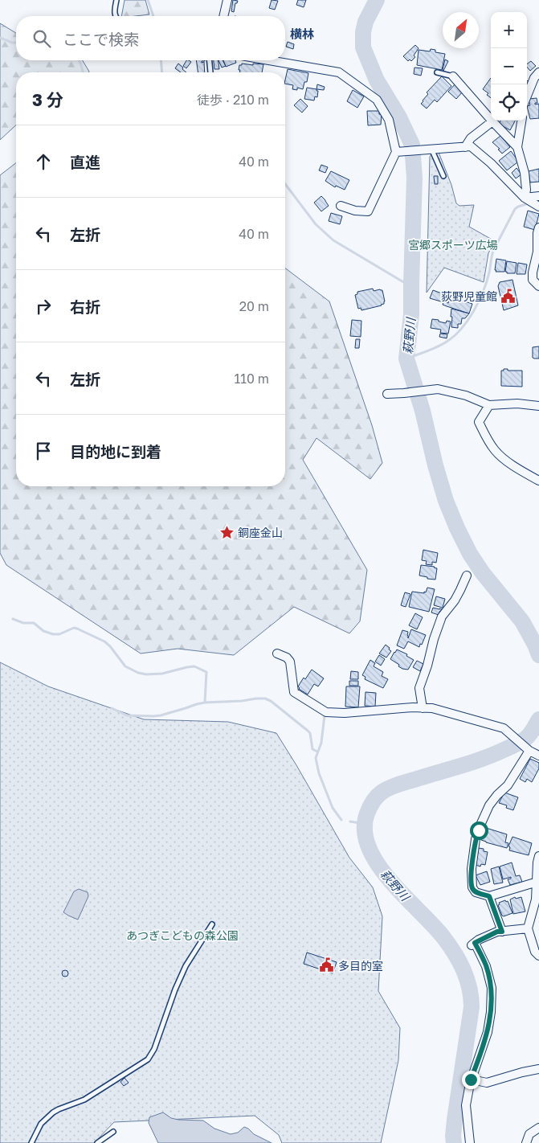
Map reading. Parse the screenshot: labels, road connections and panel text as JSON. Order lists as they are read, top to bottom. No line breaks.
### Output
{"districts":["横林"],"water":["萩野川"],"parks":["宮郷スポーツ広場","あつぎこどもの森公園"],"places":{"public building":["荻野児童館","多目的室"],"place":["銅座金山"]},"north":"top right","page":{"map_buttons":["+","−"],"search":"ここで検索","heading":["3 分","徒歩 · 210 m"],"list":[["直進","40 m"],["左折","40 m"],["右折","20 m"],["左折","110 m"],"目的地に到着"]}}
